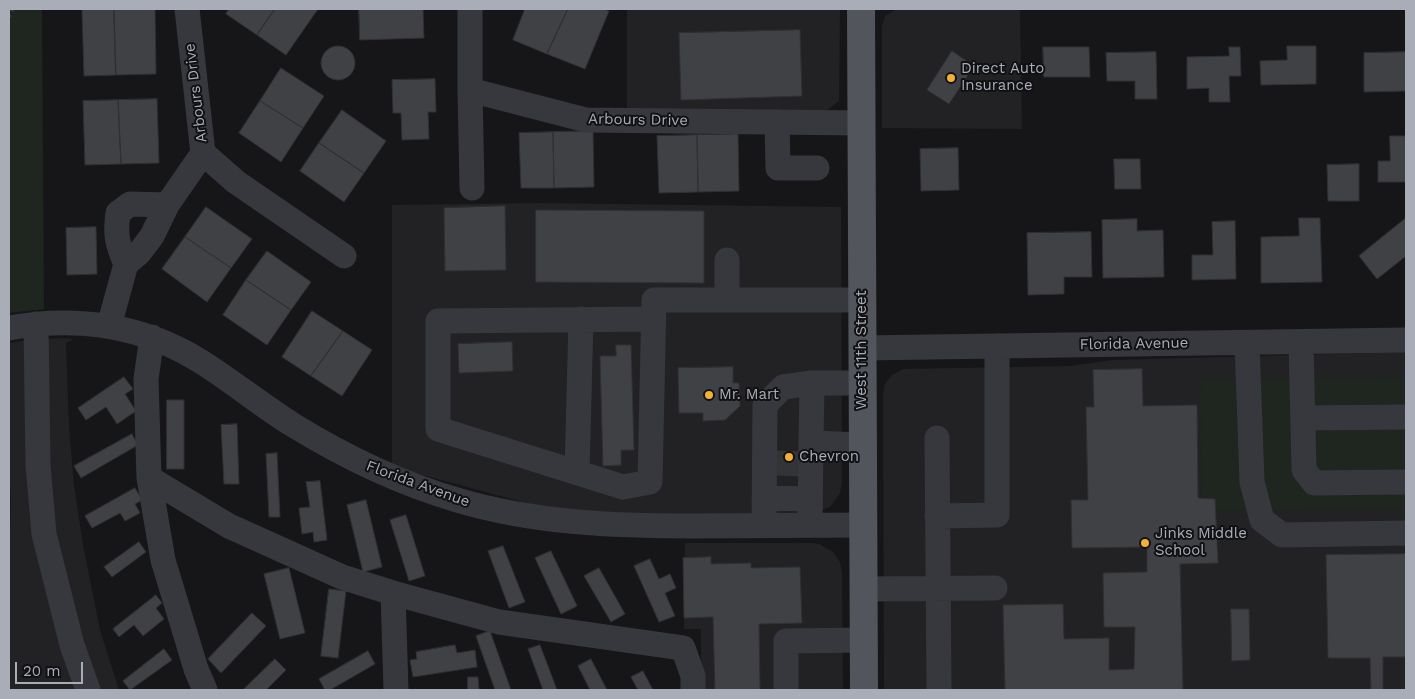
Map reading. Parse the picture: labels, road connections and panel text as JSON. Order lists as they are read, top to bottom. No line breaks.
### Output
{"streets":{"main road":["West 11th Street"],"street":["Arbours Drive","Florida Avenue"]},"crossings":[["Arbours Drive","West 11th Street"],["Florida Avenue","West 11th Street"]],"places":["Direct Auto Insurance","Mr. Mart","Chevron","Jinks Middle School"],"scale_bar":"20 m"}
